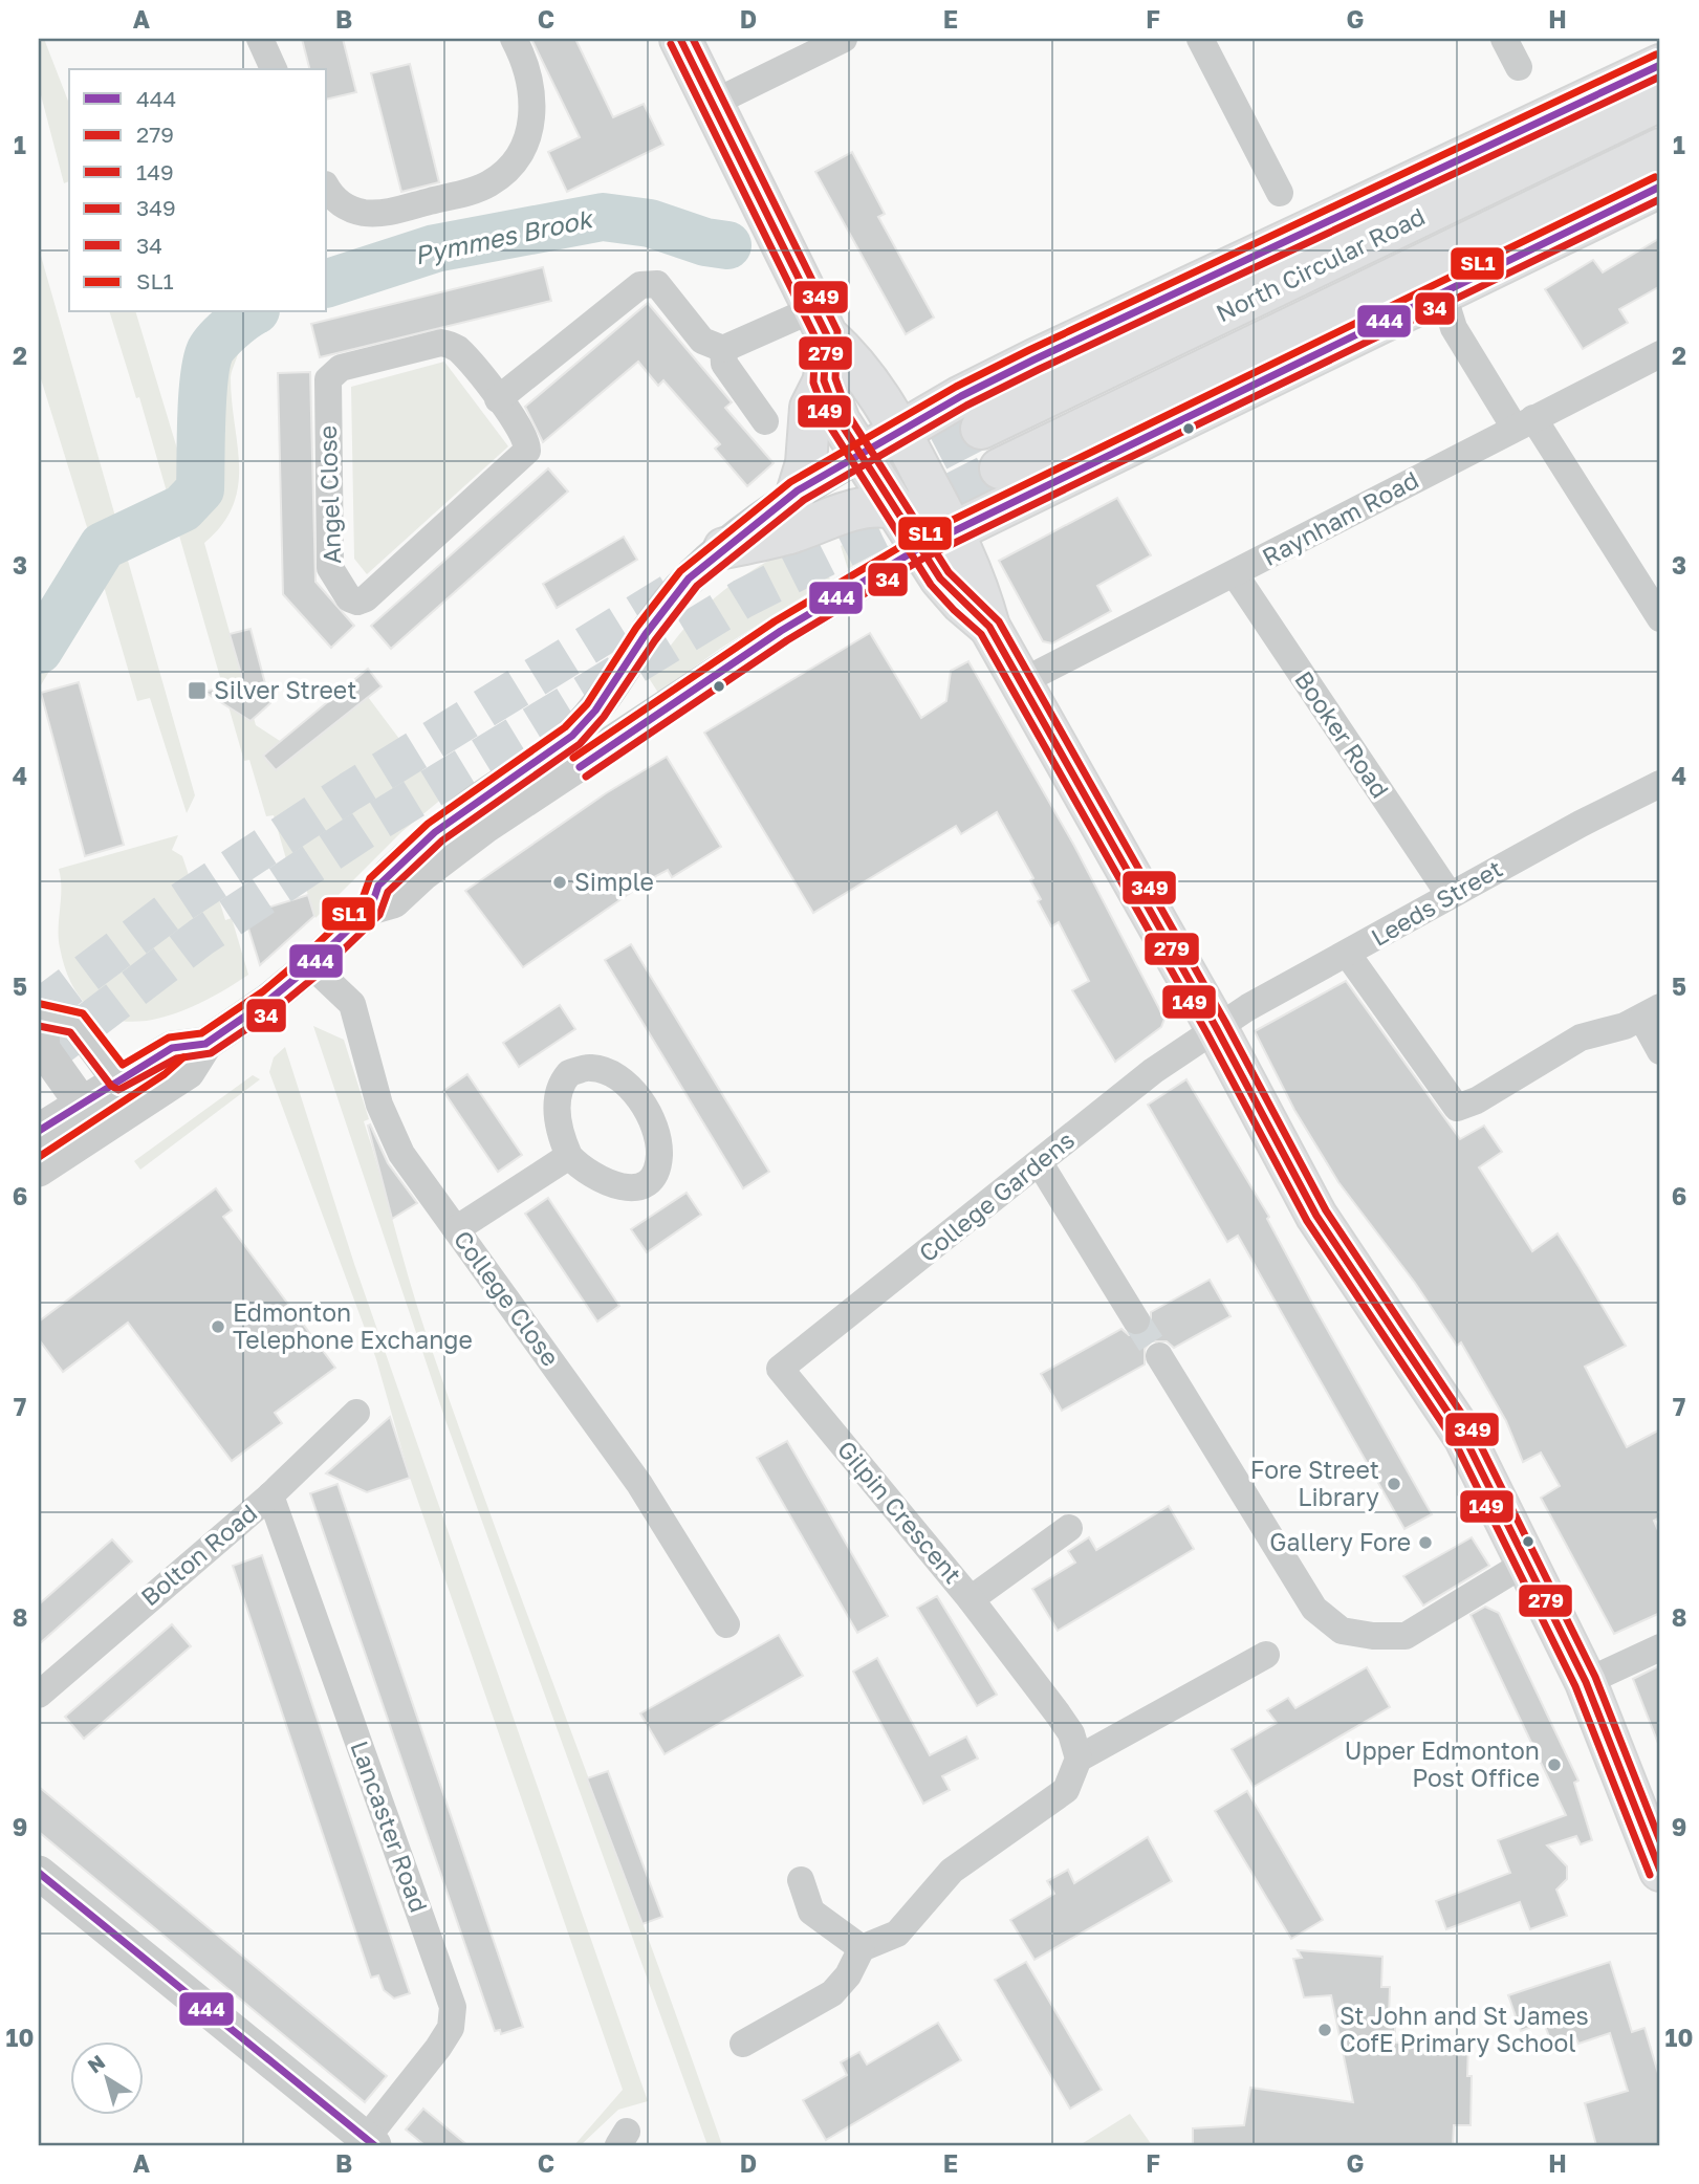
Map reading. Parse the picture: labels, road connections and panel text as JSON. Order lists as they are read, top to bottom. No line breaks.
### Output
{"streets":{"main road":["North Circular Road"],"street":["Angel Close","Raynham Road","Booker Road","Leeds Street","College Gardens","College Close","Gilpin Crescent","Bolton Road","Lancaster Road"]},"crossings":[["Raynham Road","Booker Road"],["Booker Road","Leeds Street"],["Leeds Street","College Gardens"],["College Gardens","Gilpin Crescent"],["Bolton Road","Lancaster Road"]],"water":["Pymmes Brook"],"places":{"transit":["Silver Street"],"other":["Simple","Edmonton Telephone Exchange","Fore Street Library","Gallery Fore","Upper Edmonton Post Office","St John and St James CofE Primary School"]},"lines":["transit line 279","transit line 349","transit line 149","transit line SL1","transit line 444","transit line 34"],"legend":["444","279","149","349","34","SL1"],"north":"top left","grid":{"columns":["A","B","C","D","E","F","G","H"],"rows":["1","2","3","4","5","6","7","8","9","10"]}}
